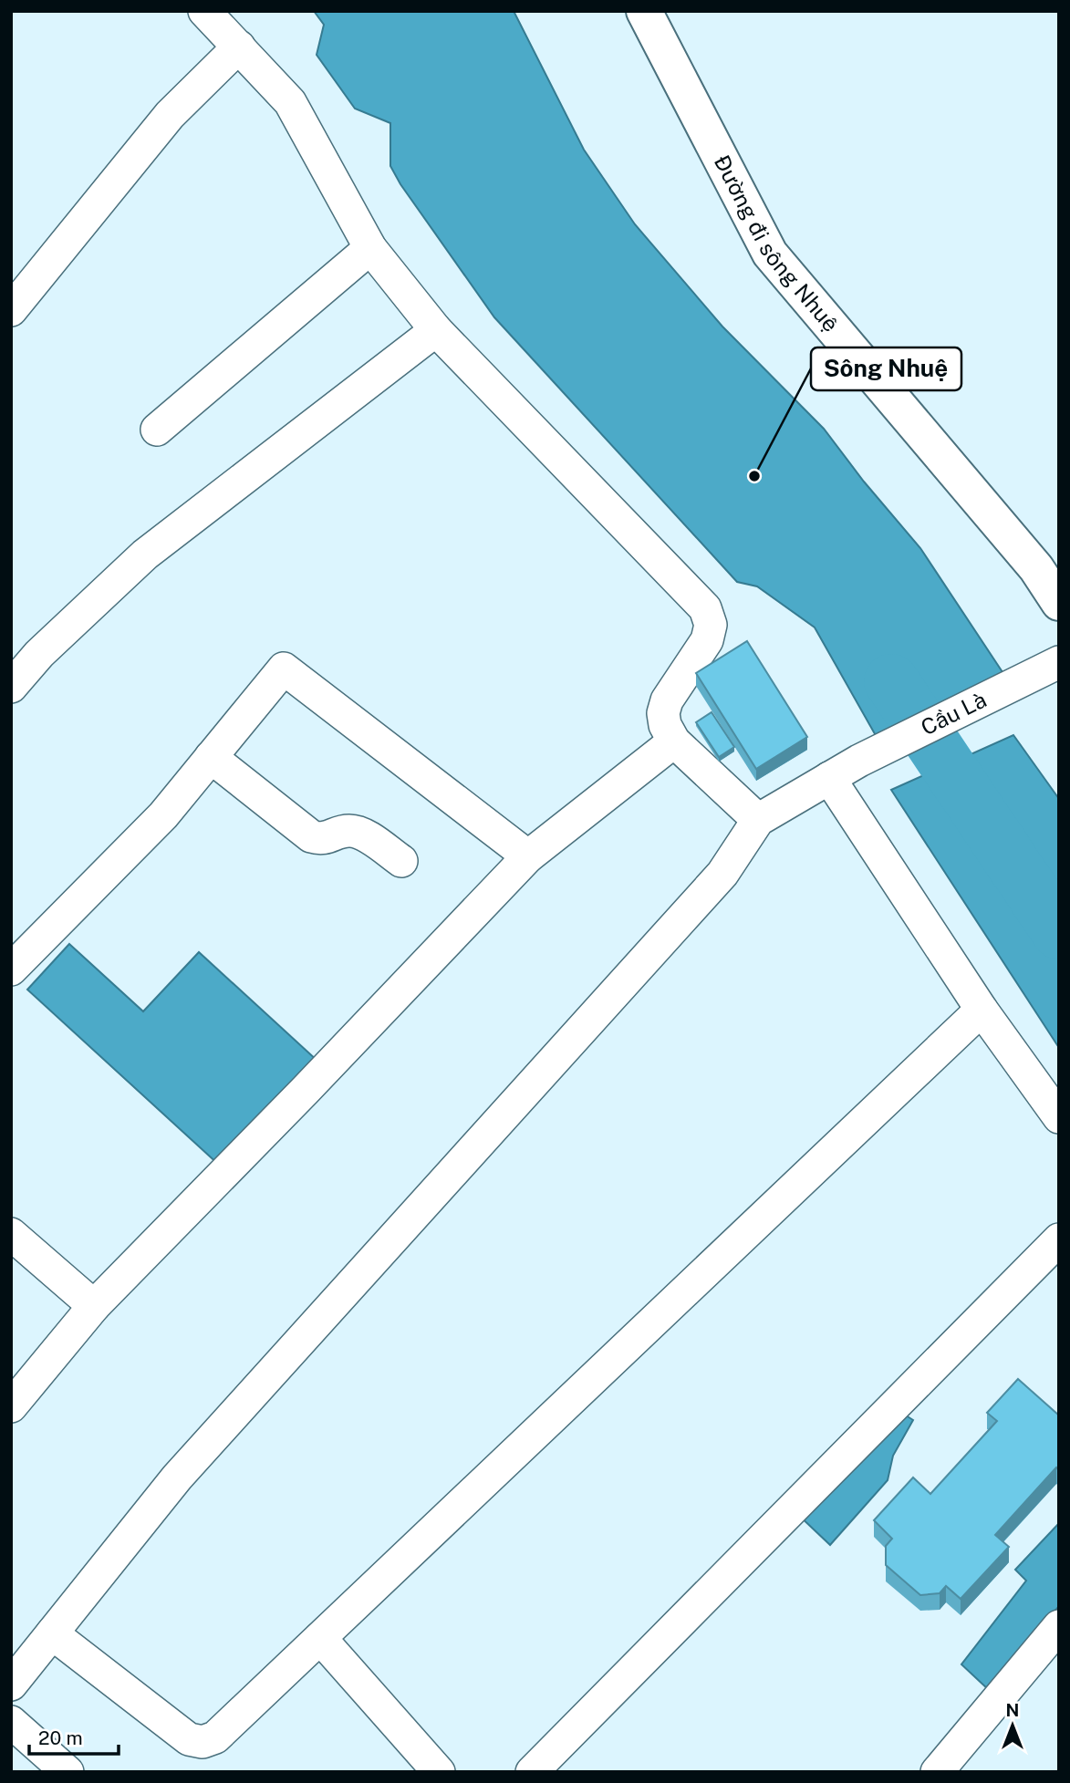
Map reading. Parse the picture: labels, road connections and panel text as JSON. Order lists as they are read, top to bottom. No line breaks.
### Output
{"streets":{"street":["Đường đi sông Nhuệ","Cầu Là"]},"places":["Sông Nhuệ"],"scale_bar":"20 m","north":"top"}
